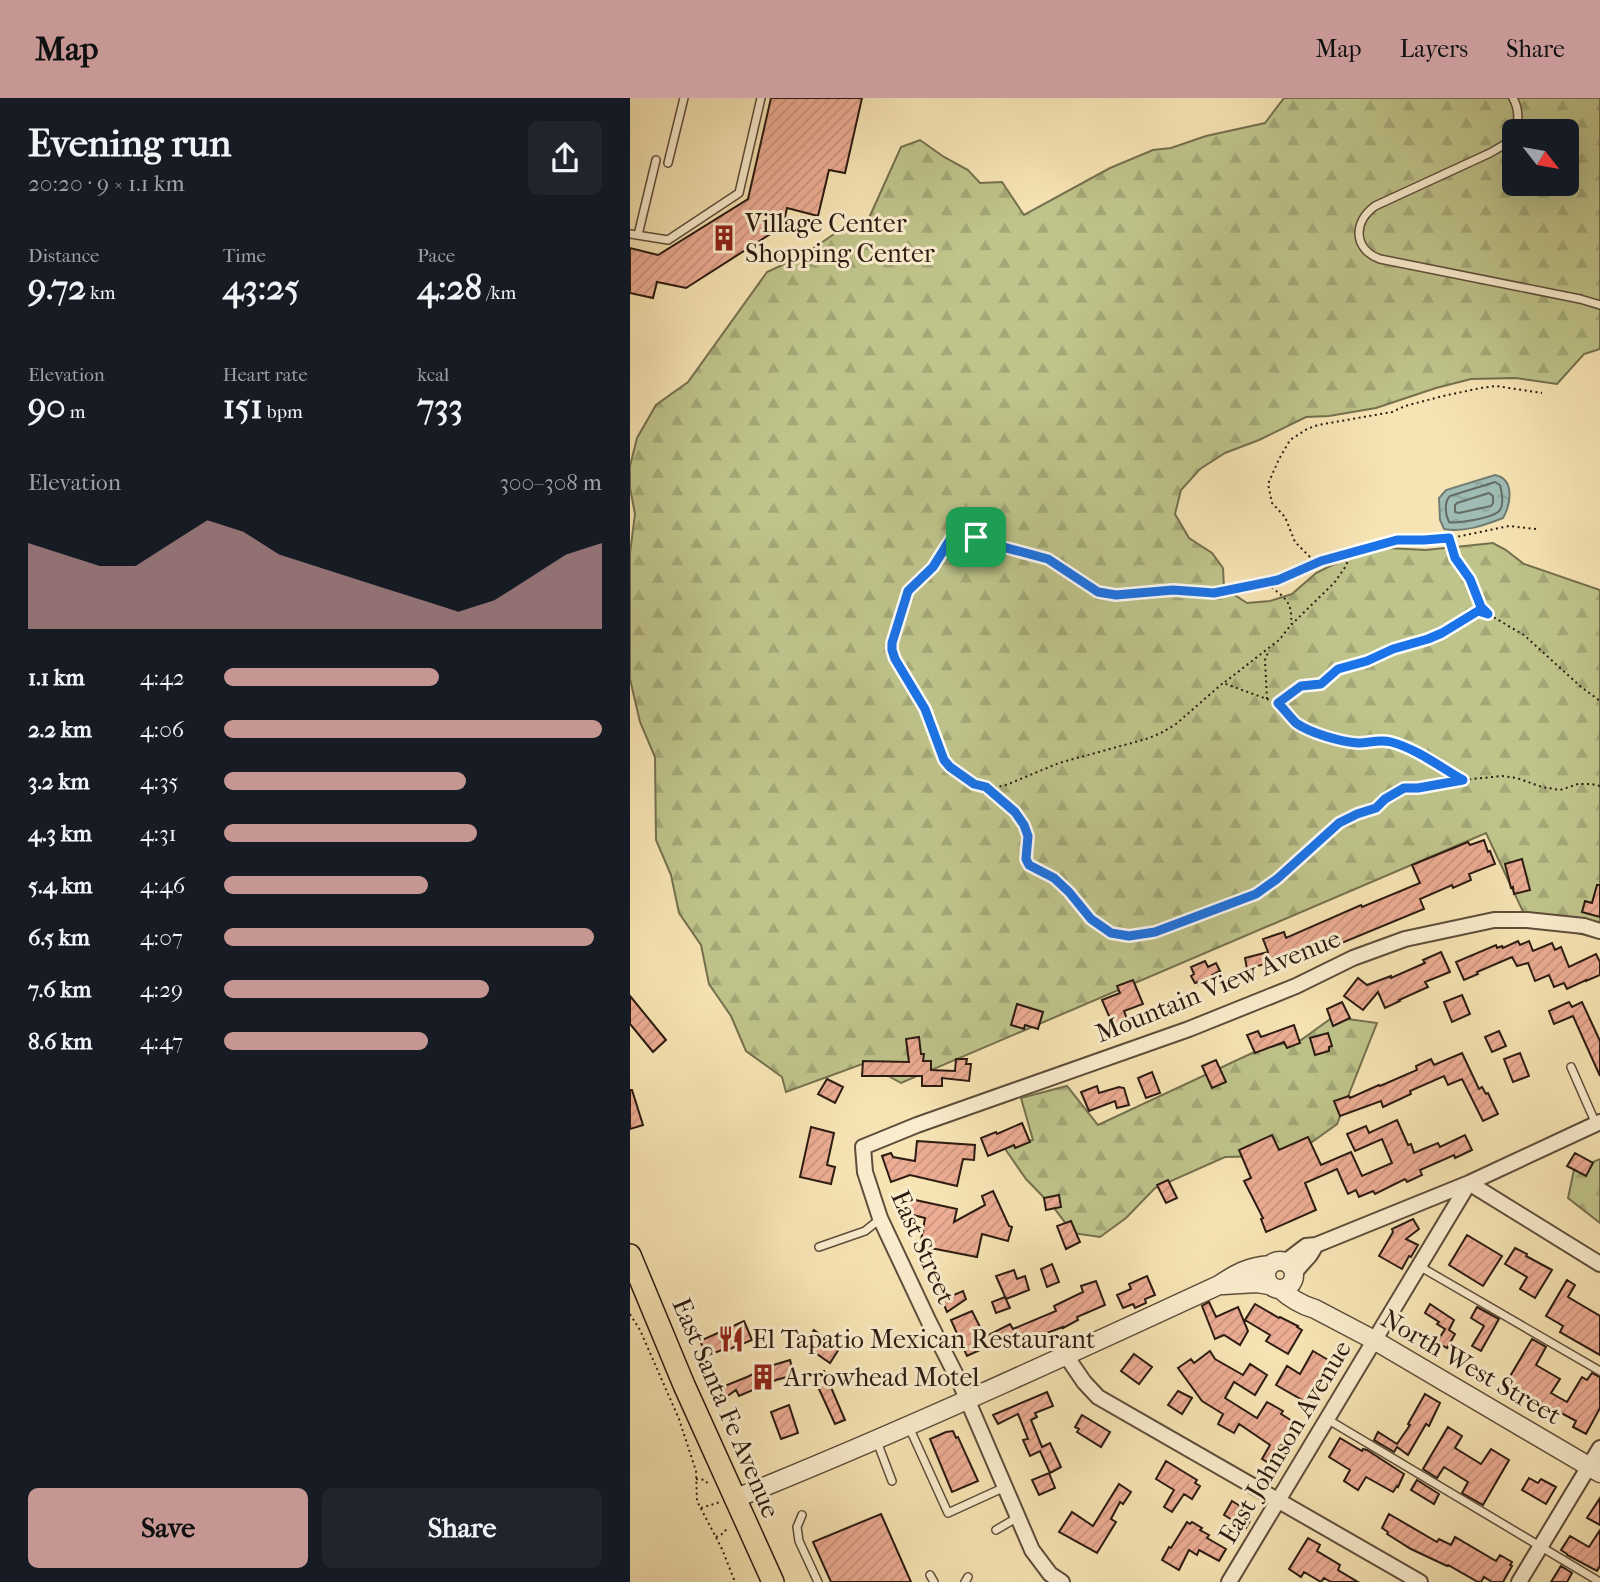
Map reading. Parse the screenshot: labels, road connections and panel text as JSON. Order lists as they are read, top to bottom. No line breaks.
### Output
{"streets":{"main road":["East Santa Fe Avenue"],"street":["Mountain View Avenue","East Street","North West Street","East Johnson Avenue"]},"crossings":[["Mountain View Avenue","East Street"],["North West Street","East Johnson Avenue"]],"places":{"building":["Village Center Shopping Center","Arrowhead Motel"],"restaurant":["El Tapatio Mexican Restaurant"]},"north":"bottom right","page":{"header":"Map","nav":["Map","Layers","Share"],"heading":["Evening run","20:20 · 9 × 1.1 km"],"stats":[["Distance","9.72 km"],["Time","43:25"],["Pace","4:28 /km"],["Elevation","90 m"],["Heart rate","151 bpm"],["kcal","733"]],"chart":["Elevation","300–308 m"],"list":[{"name":"1.1 km","note":"4:42"},{"name":"2.2 km","note":"4:06"},{"name":"3.2 km","note":"4:35"},{"name":"4.3 km","note":"4:31"},{"name":"5.4 km","note":"4:46"},{"name":"6.5 km","note":"4:07"},{"name":"7.6 km","note":"4:29"},{"name":"8.6 km","note":"4:47"}],"buttons":["Save","Share"]}}
